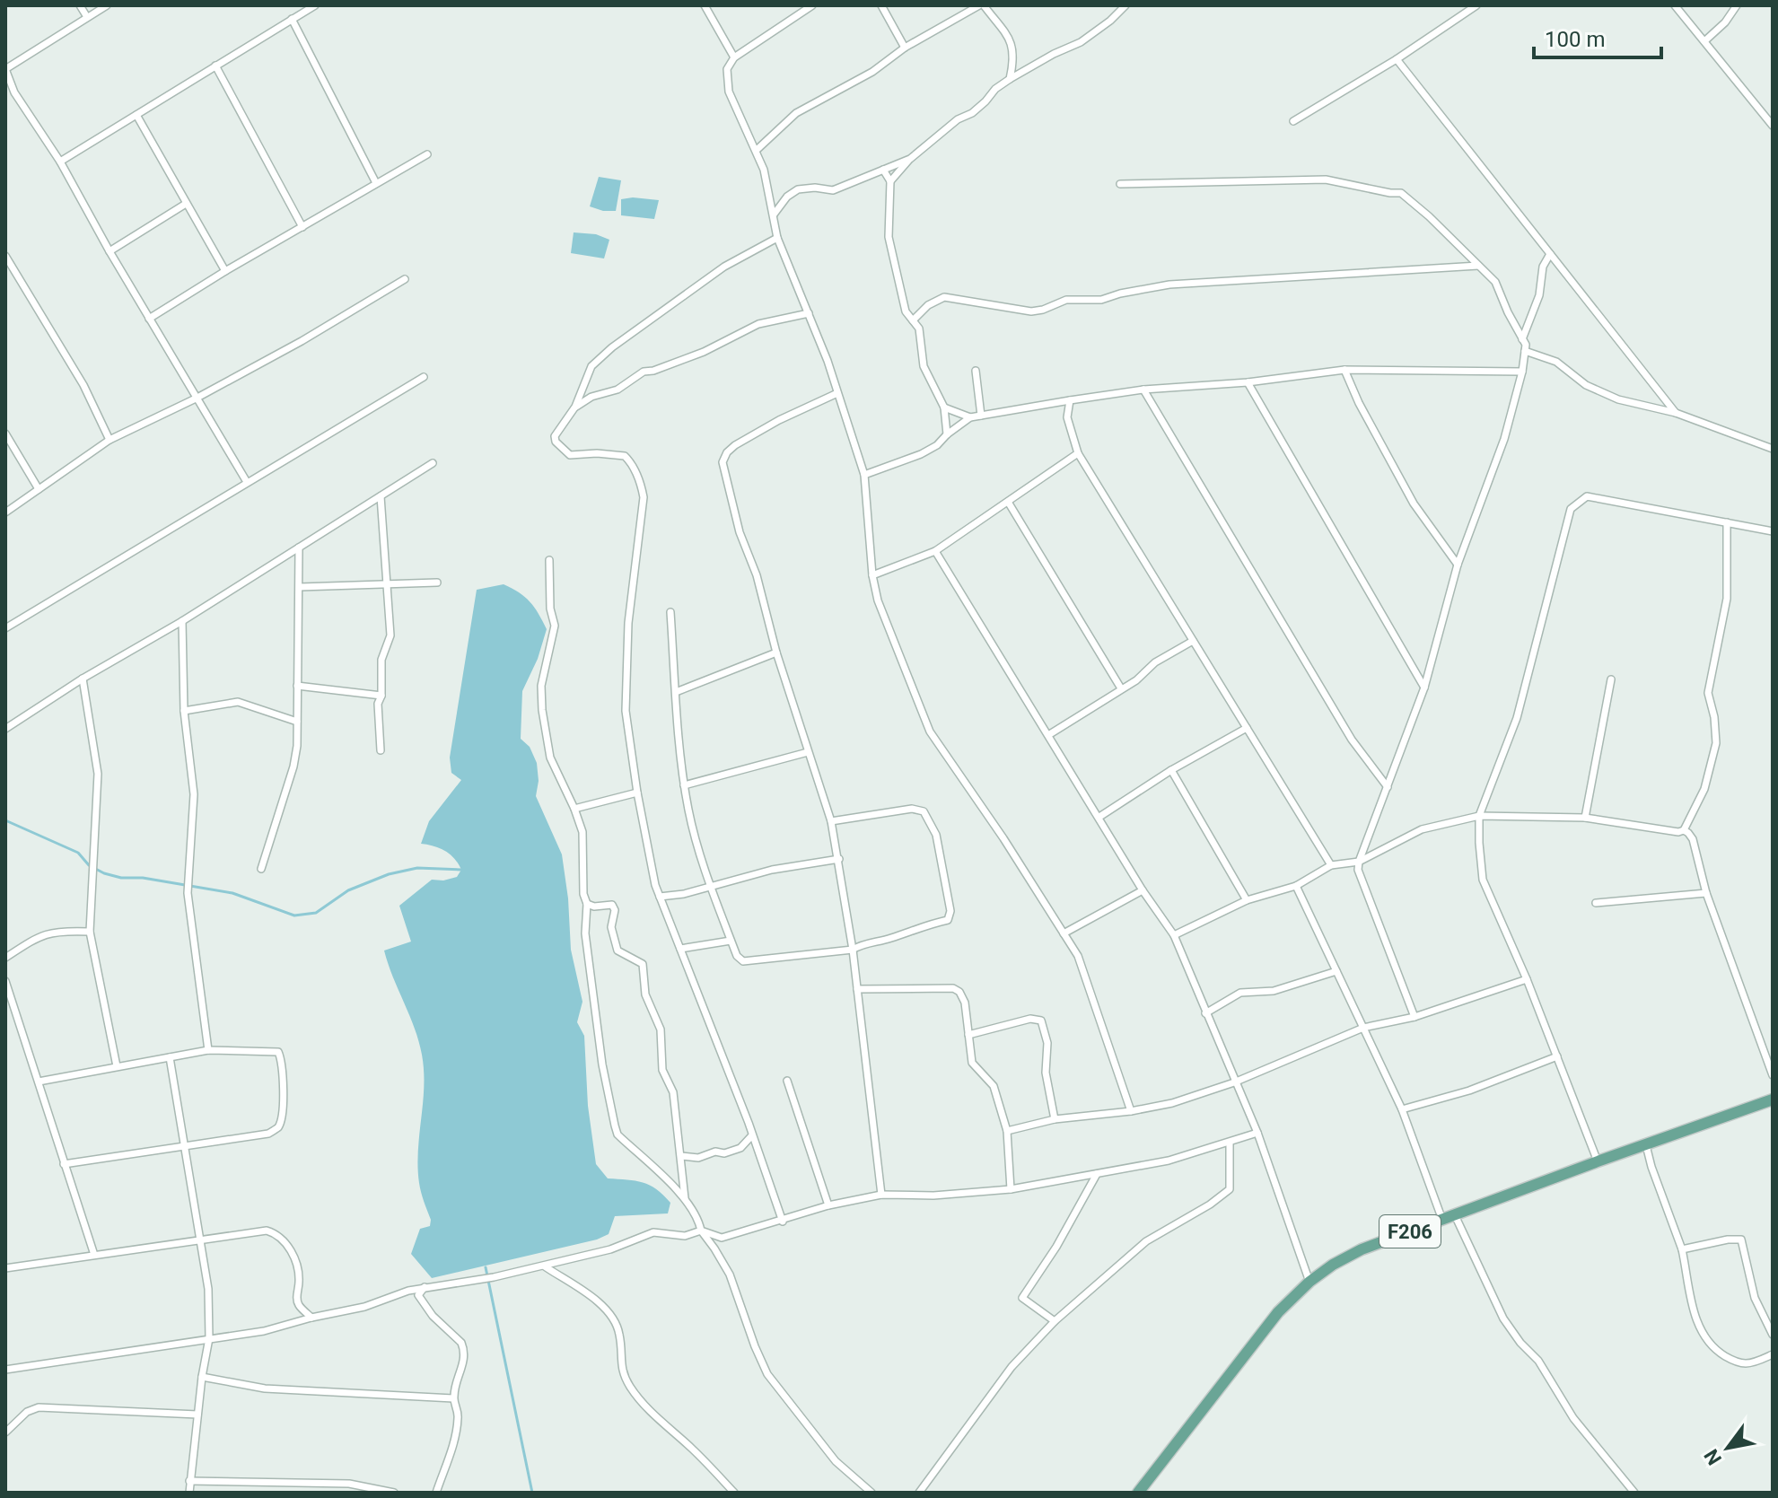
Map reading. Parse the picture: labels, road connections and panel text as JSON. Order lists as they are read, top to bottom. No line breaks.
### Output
{"streets":{"main road":["F206"]},"scale_bar":"100 m","north":"bottom left"}
